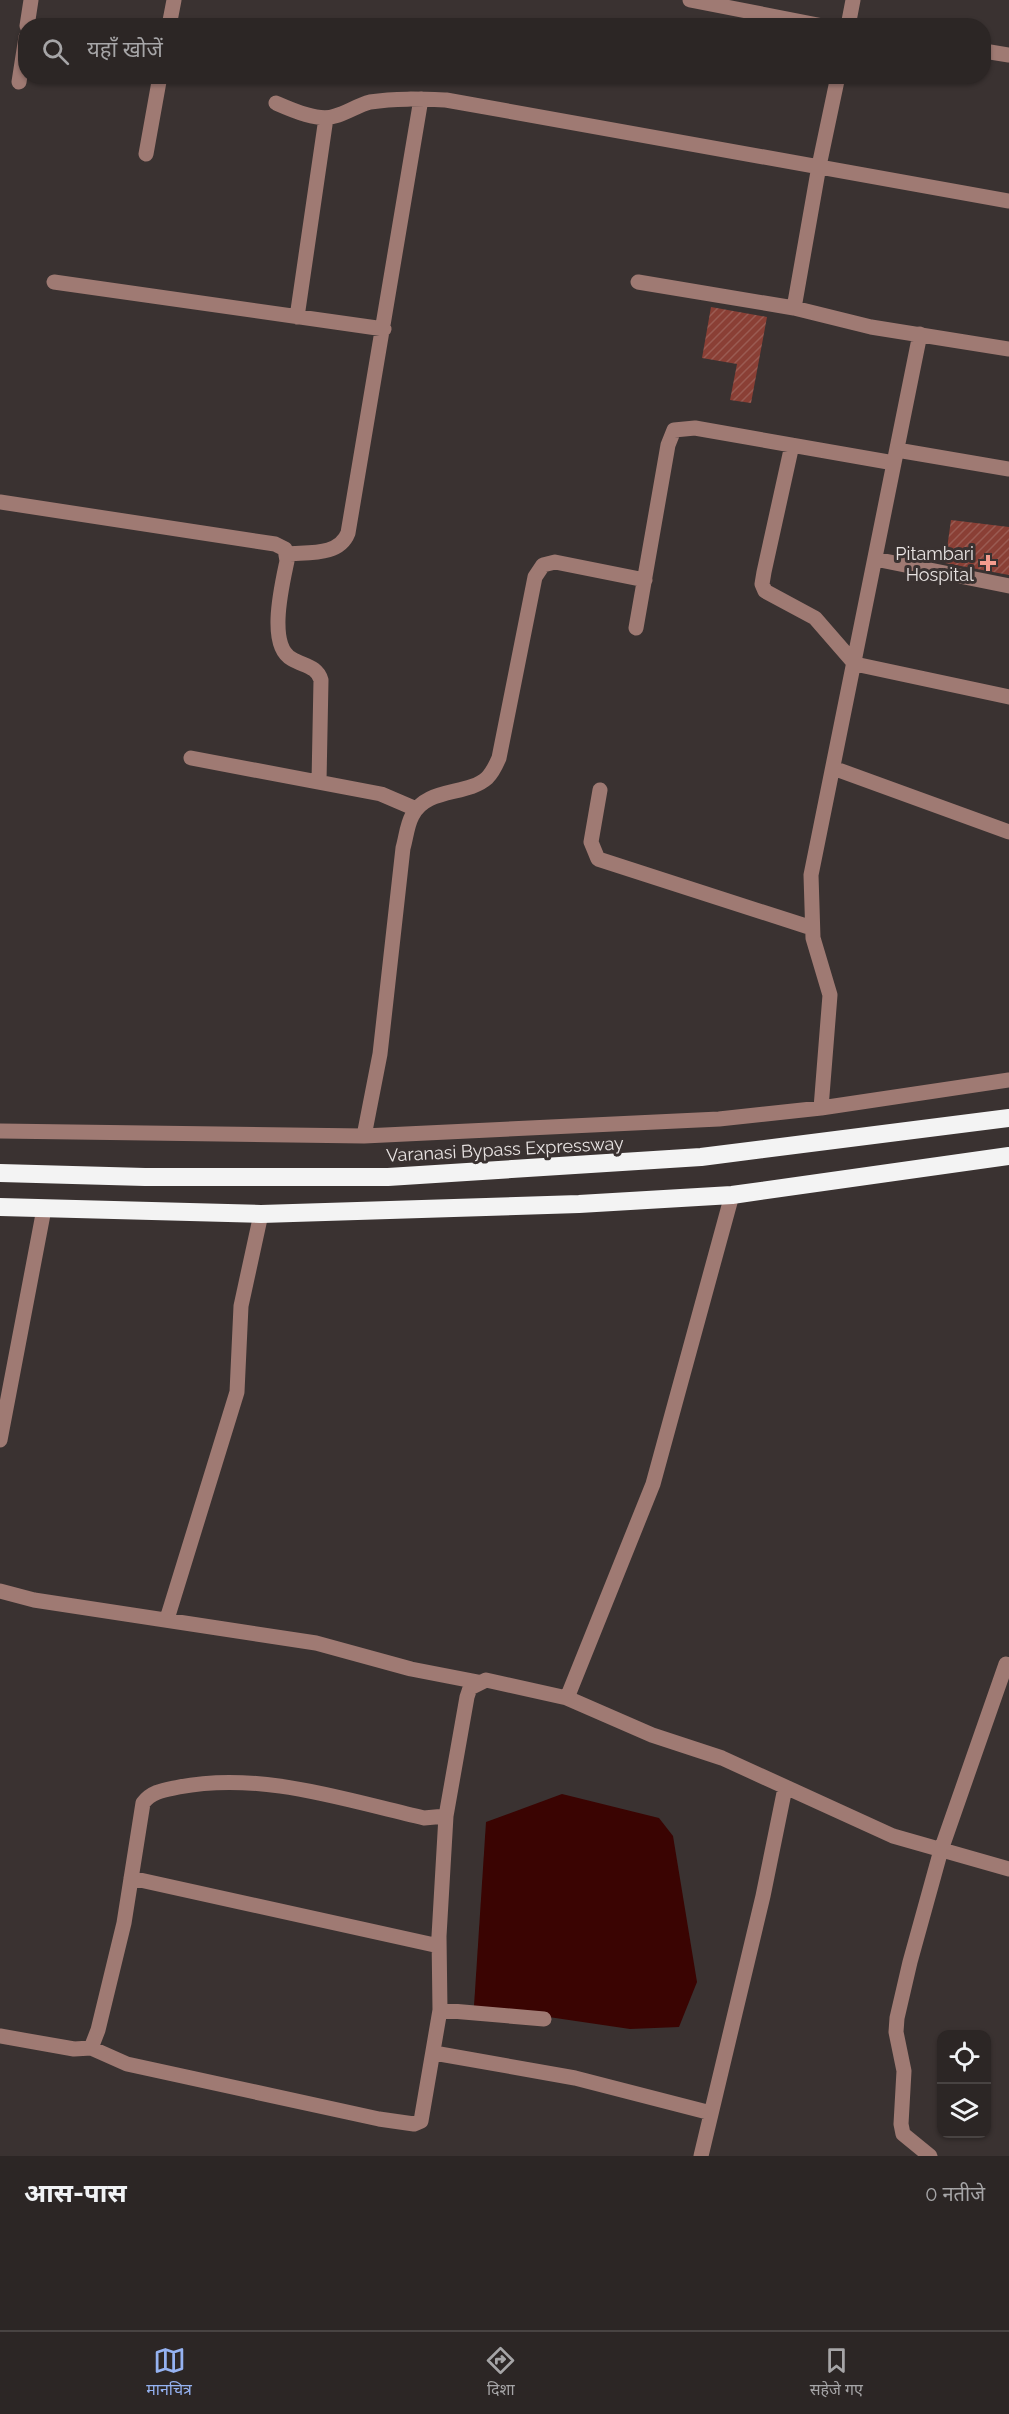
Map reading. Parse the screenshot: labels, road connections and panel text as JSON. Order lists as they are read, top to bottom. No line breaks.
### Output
{"streets":{"highway":["Varanasi Bypass Expressway"]},"places":{"health":["Pitambari Hospital"]},"page":{"search":"यहाँ खोजें","heading":["आस-पास","0 नतीजे"],"nav":["मानचित्र","दिशा","सहेजे गए"]}}
